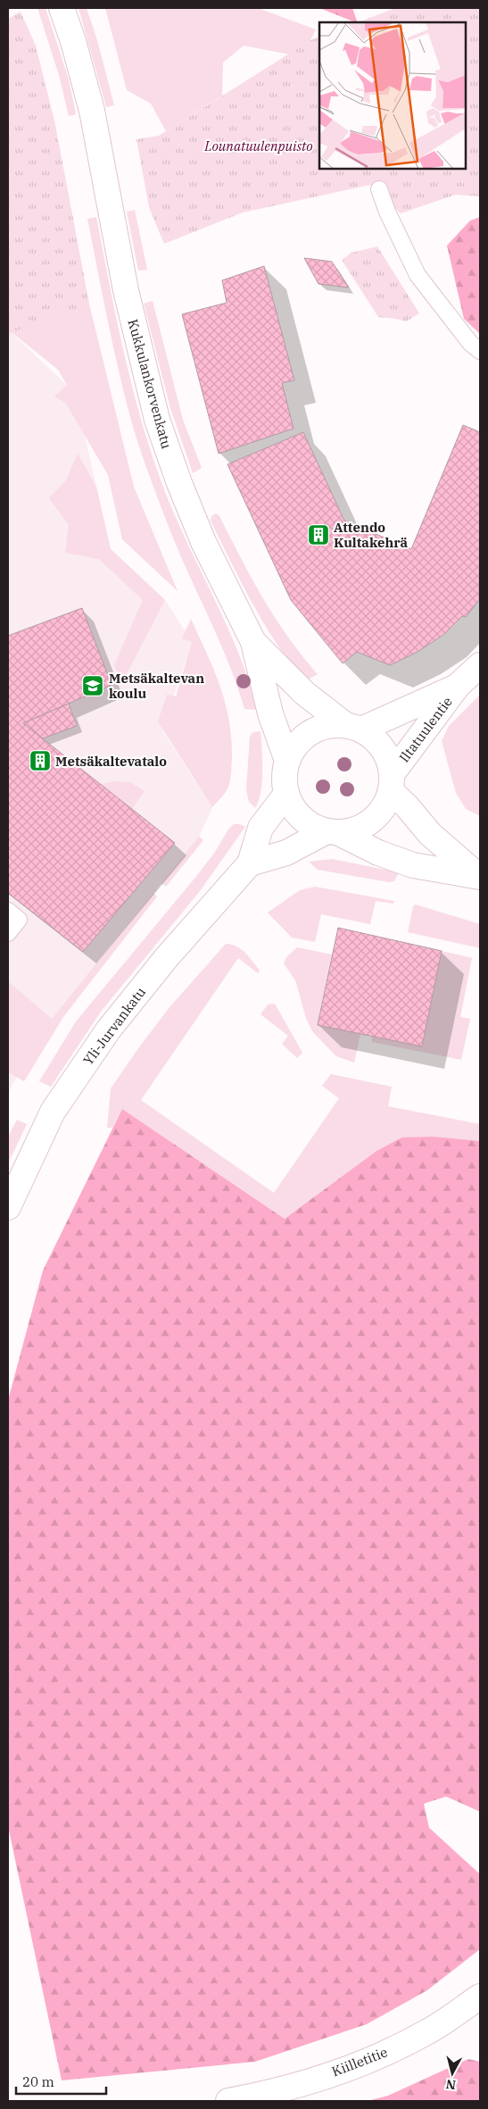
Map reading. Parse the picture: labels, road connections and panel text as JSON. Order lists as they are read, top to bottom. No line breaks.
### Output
{"streets":{"street":["Kukkulankorvenkatu","Iltatuulentie","Yli-Jurvankatu","Kiilletitie"]},"crossings":[["Kukkulankorvenkatu","Iltatuulentie"],["Kukkulankorvenkatu","Yli-Jurvankatu"],["Iltatuulentie","Yli-Jurvankatu"]],"parks":["Lounatuulenpuisto"],"places":{"building":["Attendo Kultakehrä","Metsäkaltevatalo"],"school or university":["Metsäkaltevan koulu"]},"scale_bar":"20 m","north":"bottom"}
